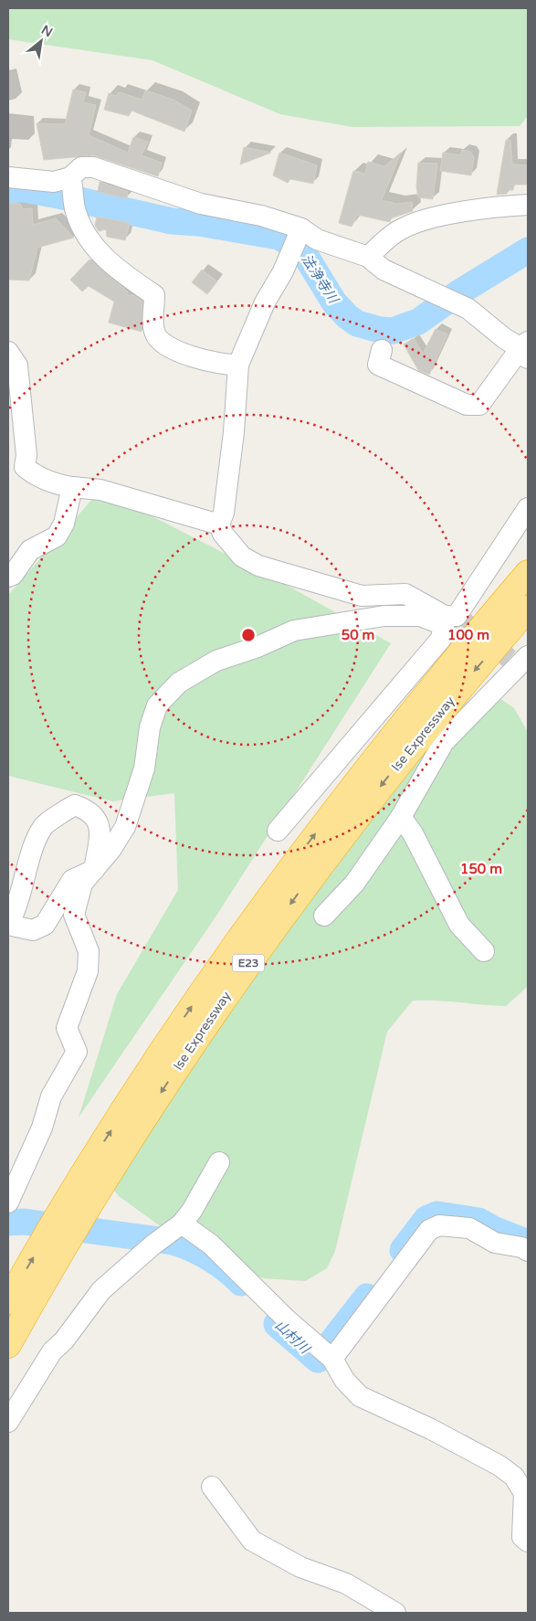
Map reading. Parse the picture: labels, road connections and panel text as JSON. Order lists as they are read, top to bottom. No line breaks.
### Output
{"streets":{"highway":["Ise Expressway","E23"]},"water":["法浄寺川","山村川"],"north":"top right","rings":["50 m","100 m","150 m"]}
